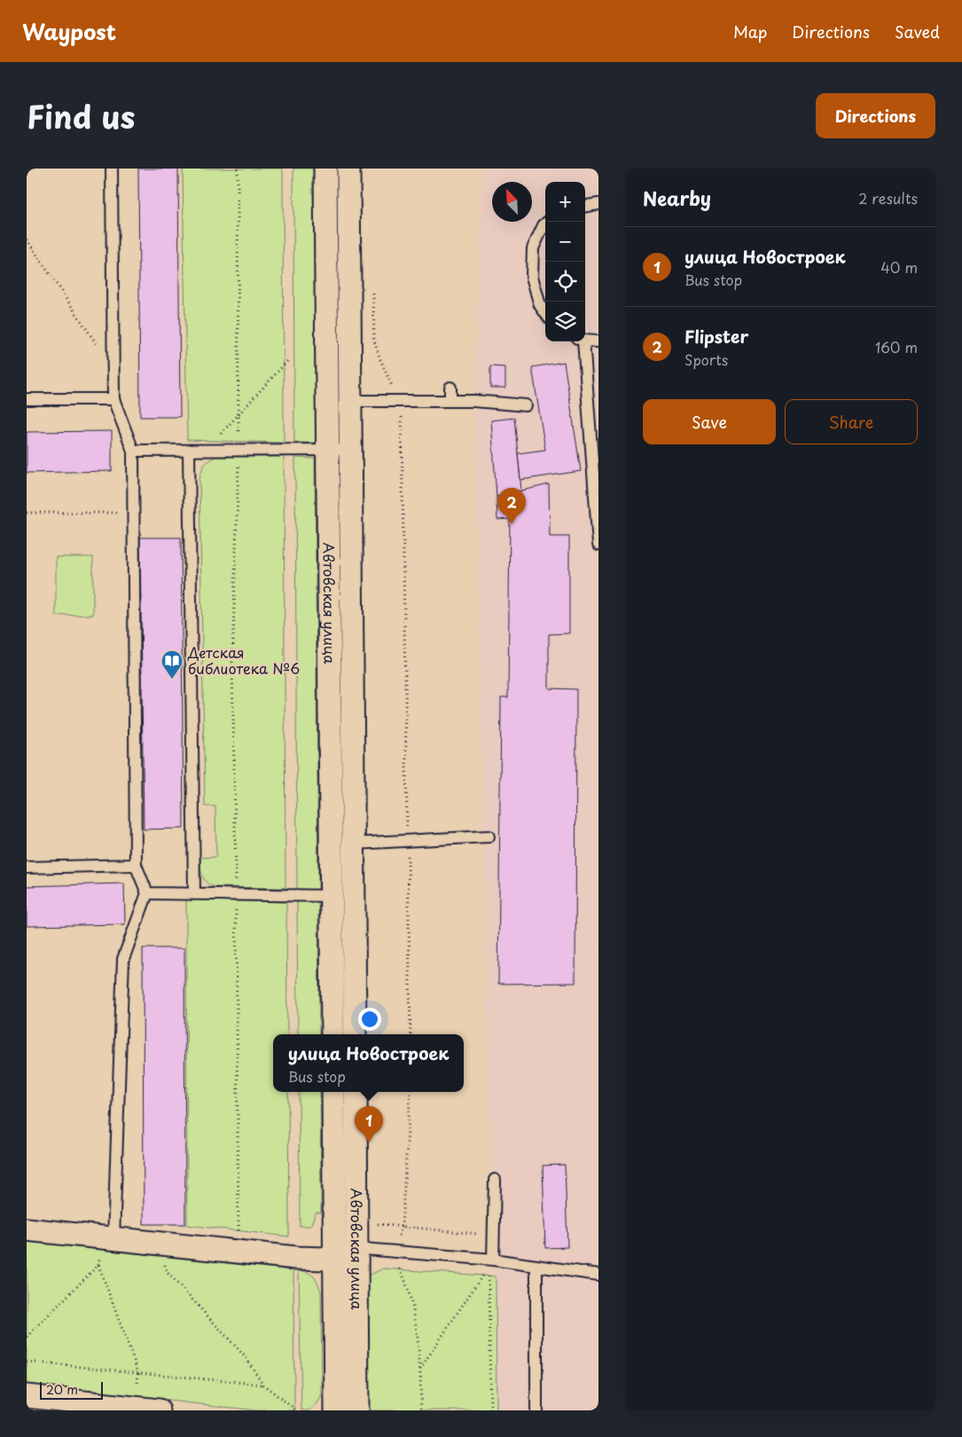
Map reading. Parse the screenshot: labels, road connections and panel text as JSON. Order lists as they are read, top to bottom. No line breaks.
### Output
{"streets":{"street":["Автовская улица"]},"places":{"library":["Детская библиотека №6"]},"scale_bar":"20 m","north":"top left","page":{"header":"Waypost","nav":["Map","Directions","Saved"],"title":"Find us","buttons":["Directions",["Save","Share"]],"heading":["Nearby","2 results"],"map_buttons":["+","−"],"list":[{"mark":"1","name":"улица Новостроек","note":"Bus stop","value":"40 m"},{"mark":"2","name":"Flipster","note":"Sports","value":"160 m"}],"pins":["2","1"],"popup":["улица Новостроек","Bus stop"],"scale":"20 m"}}
